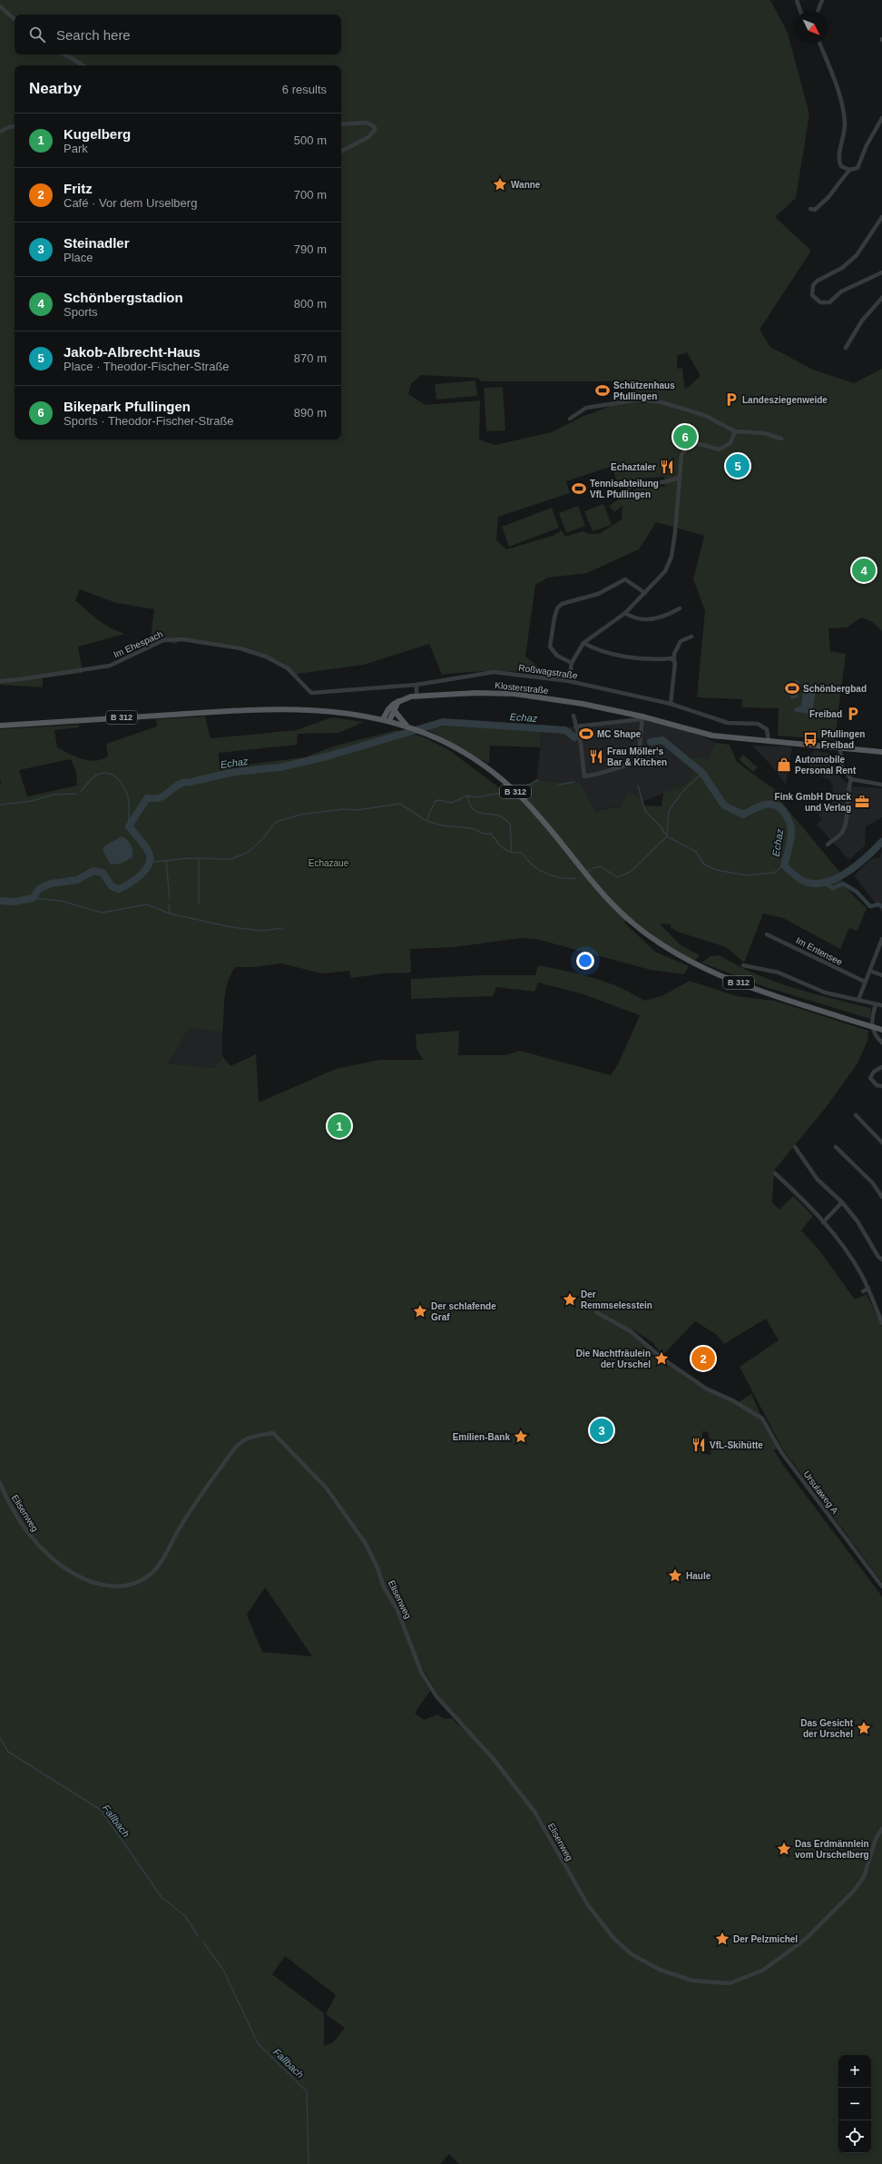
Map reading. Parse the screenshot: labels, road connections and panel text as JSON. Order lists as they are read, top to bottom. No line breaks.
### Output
{"streets":{"main road":["Klosterstraße","B 312"],"street":["Im Ehespach","Roßwagstraße","Im Entensee","Ursulaweg A","Elisenweg"]},"crossings":[["Im Ehespach","Roßwagstraße"],["Roßwagstraße","Klosterstraße"],["Klosterstraße","B 312"]],"water":["Echaz","Fallbach"],"parks":["Echazaue"],"places":{"place":["Wanne","Der Remmselesstein","Der schlafende Graf","Die Nachtfräulein der Urschel","Emilien-Bank","Haule","Das Gesicht der Urschel","Das Erdmännlein vom Urschelberg","Der Pelzmichel"],"sports":["Schützenhaus Pfullingen","Tennisabteilung VfL Pfullingen","Schönbergbad","MC Shape"],"parking":["Landesziegenweide","Freibad"],"restaurant":["Echaztaler","Frau Möller‘s Bar & Kitchen","VfL-Skihütte"],"bus stop":["Pfullingen Freibad"],"shop":["Automobile Personal Rent"],"office":["Fink GmbH Druck und Verlag"]},"north":"bottom right","page":{"search":"Search here","heading":["Nearby","6 results"],"list":[{"mark":"1","name":"Kugelberg","note":"Park","value":"500 m"},{"mark":"2","name":"Fritz","note":"Café · Vor dem Urselberg","value":"700 m"},{"mark":"3","name":"Steinadler","note":"Place","value":"790 m"},{"mark":"4","name":"Schönbergstadion","note":"Sports","value":"800 m"},{"mark":"5","name":"Jakob-Albrecht-Haus","note":"Place · Theodor-Fischer-Straße","value":"870 m"},{"mark":"6","name":"Bikepark Pfullingen","note":"Sports · Theodor-Fischer-Straße","value":"890 m"}],"pins":["6","5","4","1","2","3"],"map_buttons":["+","−"]}}
